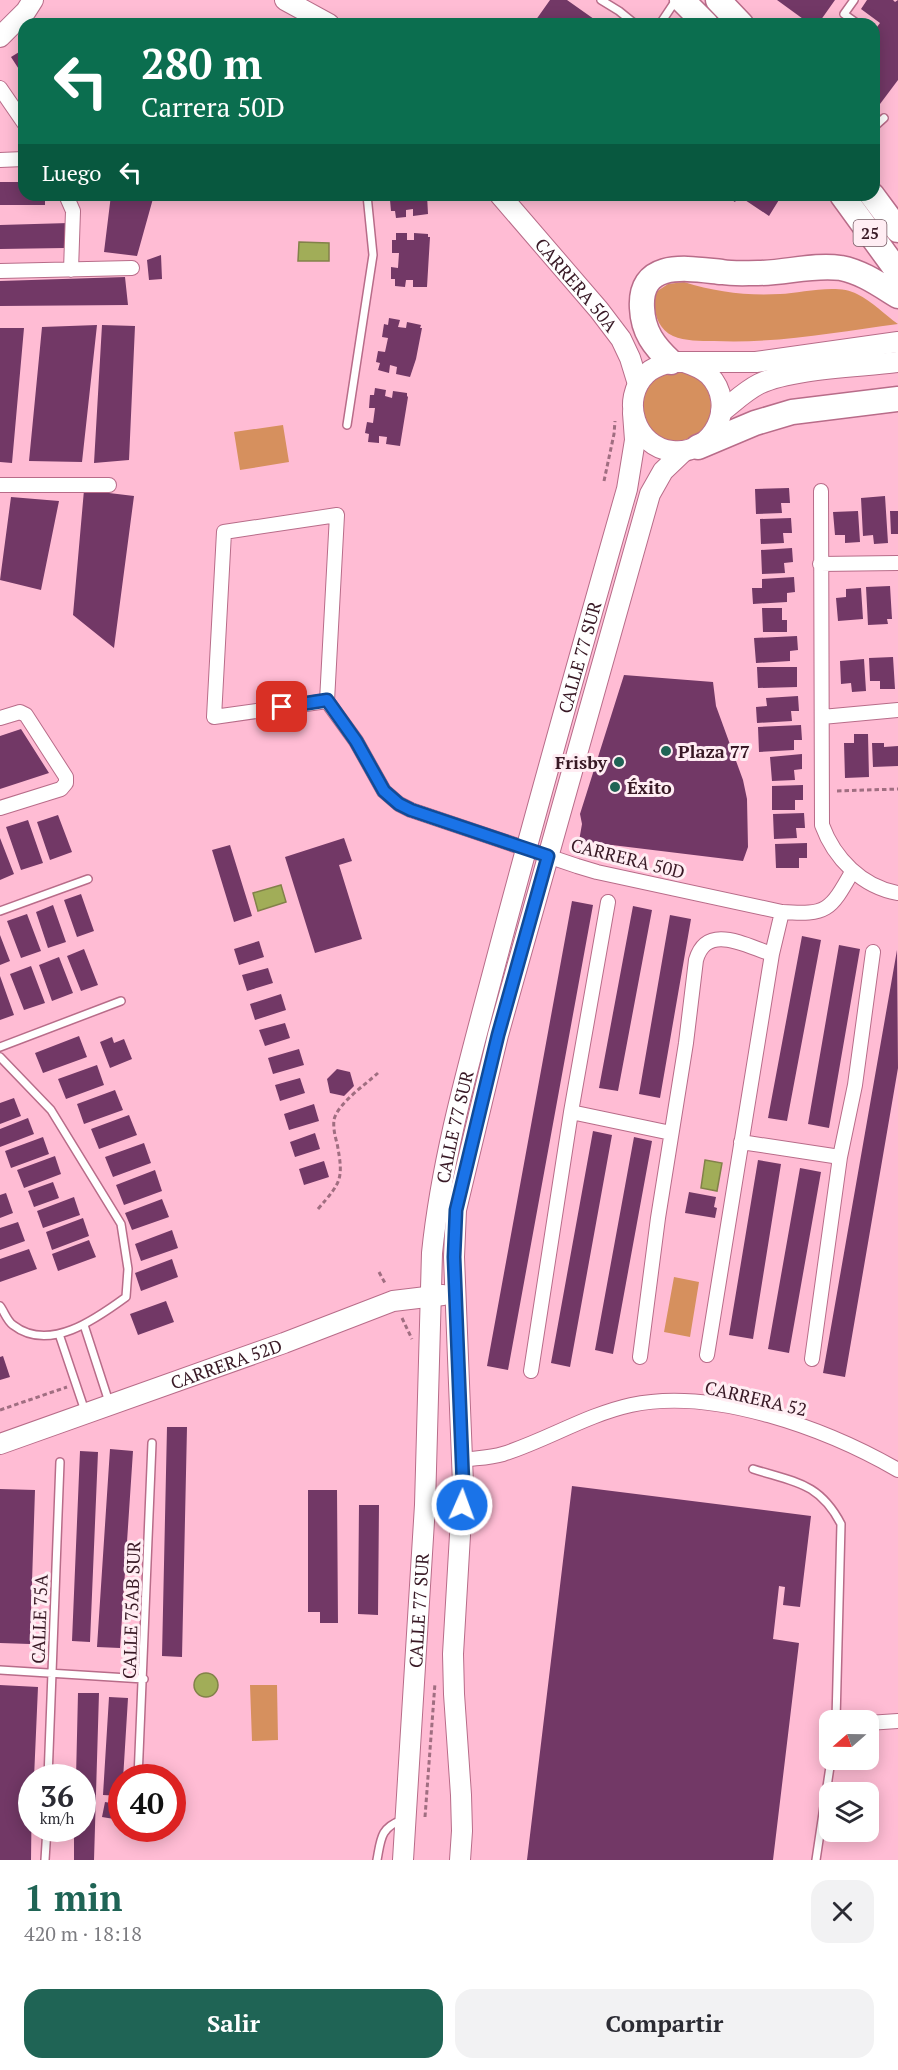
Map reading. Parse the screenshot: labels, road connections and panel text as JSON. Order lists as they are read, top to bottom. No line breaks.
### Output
{"streets":{"highway":["25"],"street":["CARRERA 50A","CALLE 77 SUR","CARRERA 50D","CARRERA 52D","CARRERA 52"],"lane":["CALLE 75AB SUR","CALLE 75A"]},"crossings":[["CARRERA 50A","CALLE 77 SUR"],["CALLE 77 SUR","CARRERA 50D"],["CALLE 77 SUR","CARRERA 52D"],["CALLE 77 SUR","CARRERA 52"]],"places":["Plaza 77","Frisby","Éxito"],"north":"left","page":{"turn":["280 m","Carrera 50D"],"then":"Luego","speed":"36 km/h","limit":"40","heading":["1 min","420 m · 18:18"],"buttons":["Salir","Compartir"]}}
